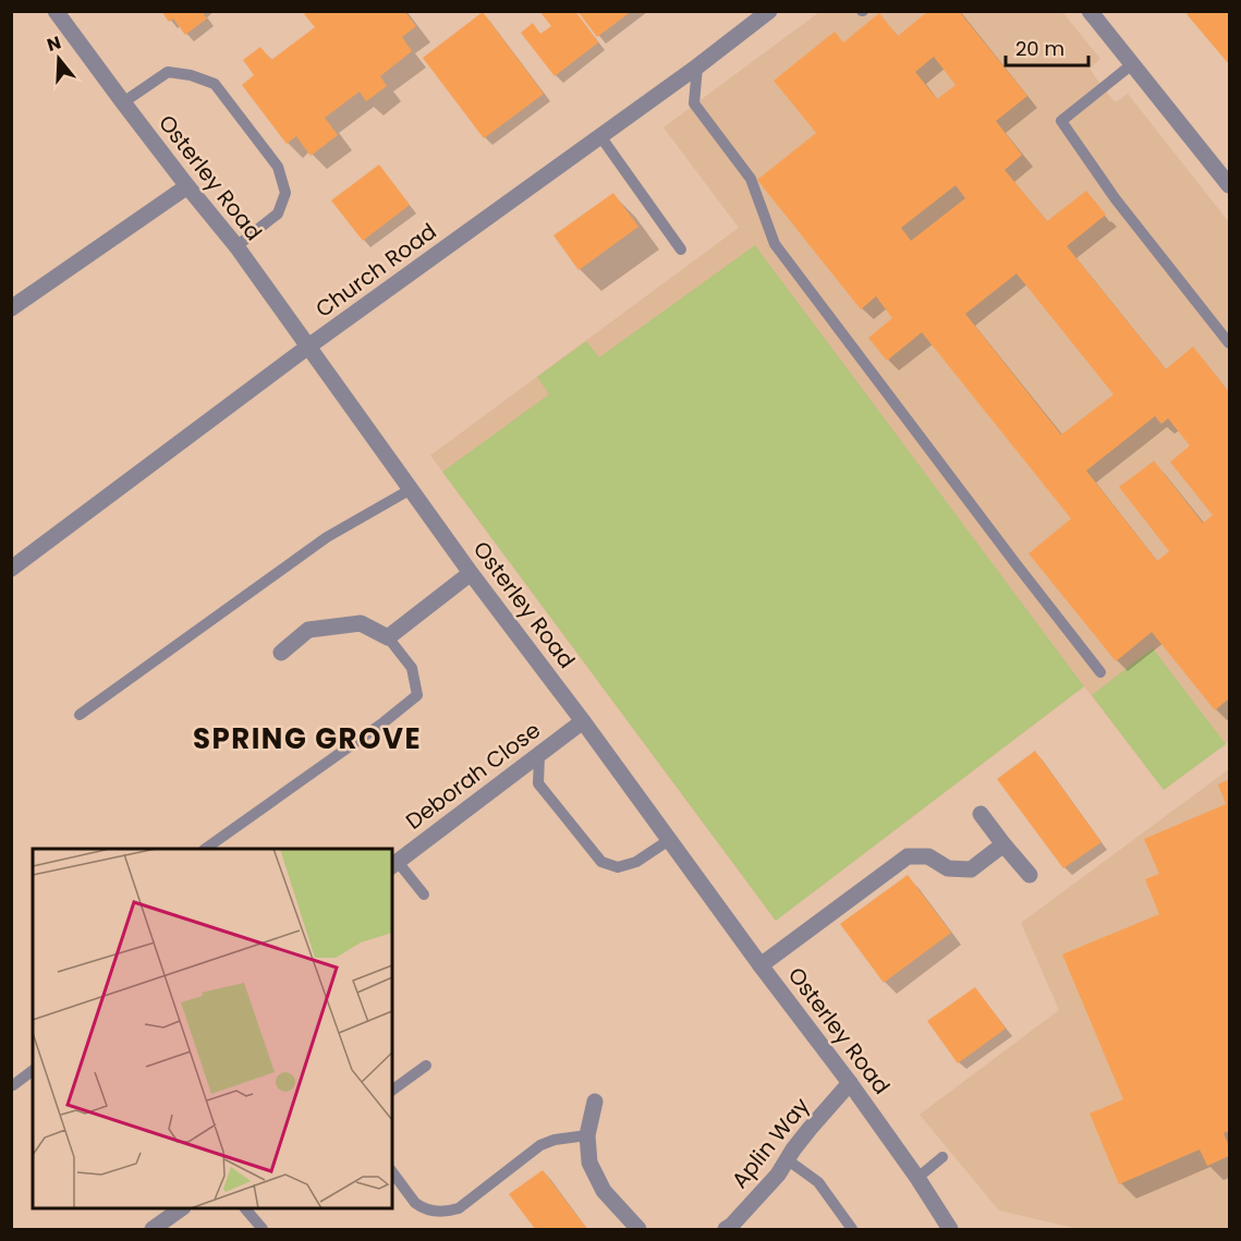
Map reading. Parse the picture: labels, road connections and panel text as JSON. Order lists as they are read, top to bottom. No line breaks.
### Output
{"streets":{"street":["Osterley Road","Church Road","Deborah Close","Aplin Way"]},"crossings":[["Osterley Road","Church Road"],["Osterley Road","Deborah Close"],["Osterley Road","Aplin Way"]],"districts":["SPRING GROVE"],"scale_bar":"20 m","north":"top"}
